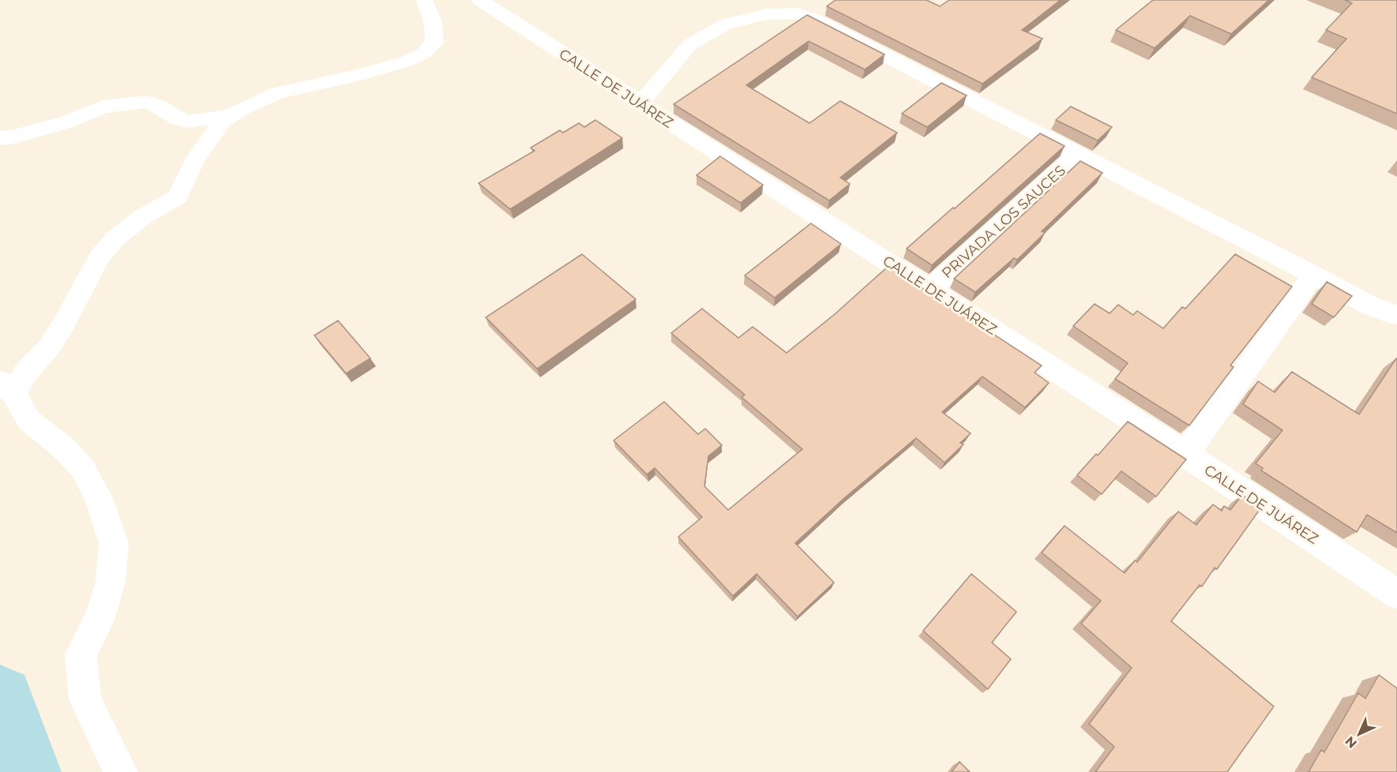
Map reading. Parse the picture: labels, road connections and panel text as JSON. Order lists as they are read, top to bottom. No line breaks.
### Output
{"streets":{"street":["CALLE DE JUÁREZ","PRIVADA LOS SAUCES"]},"crossings":[["CALLE DE JUÁREZ","PRIVADA LOS SAUCES"]],"north":"bottom left"}
